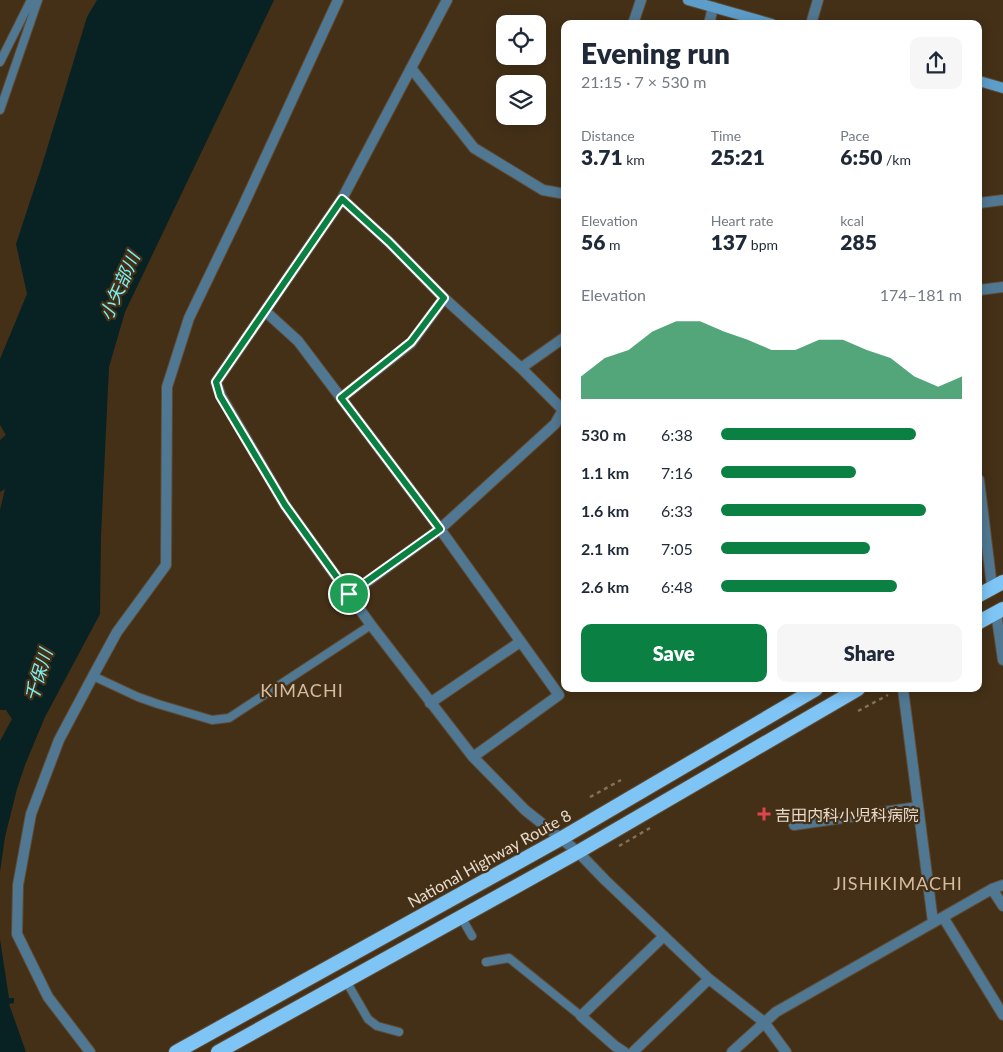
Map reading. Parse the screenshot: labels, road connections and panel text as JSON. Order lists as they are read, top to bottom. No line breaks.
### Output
{"streets":{"highway":["National Highway Route 8"]},"districts":["KIMACHI","JISHIKIMACHI"],"water":["小矢部川","千保川"],"places":{"health":["吉田内科小児科病院"]},"page":{"heading":["Evening run","21:15 · 7 × 530 m"],"stats":[["Distance","3.71 km"],["Time","25:21"],["Pace","6:50 /km"],["Elevation","56 m"],["Heart rate","137 bpm"],["kcal","285"]],"chart":["Elevation","174–181 m"],"list":[{"name":"530 m","note":"6:38"},{"name":"1.1 km","note":"7:16"},{"name":"1.6 km","note":"6:33"},{"name":"2.1 km","note":"7:05"},{"name":"2.6 km","note":"6:48"}],"buttons":["Save","Share"]}}
